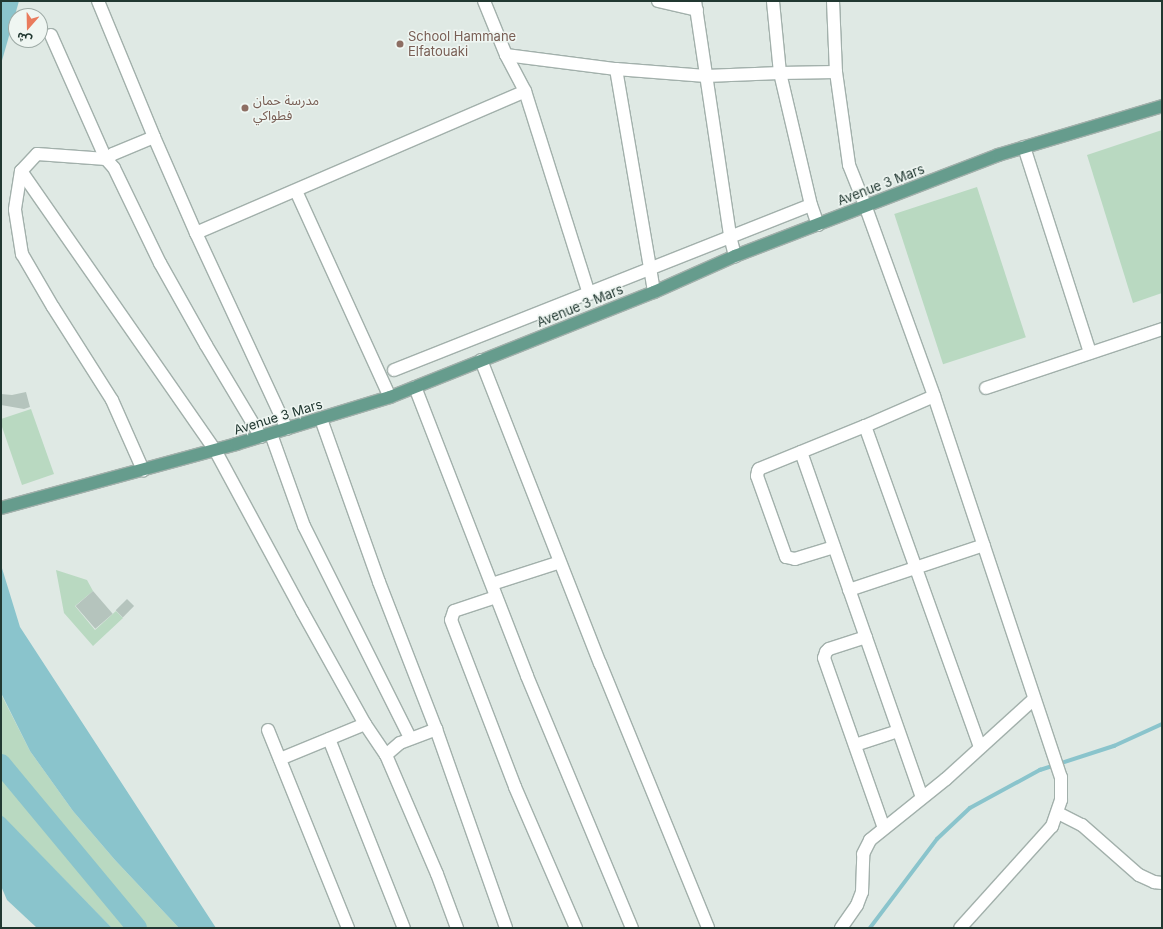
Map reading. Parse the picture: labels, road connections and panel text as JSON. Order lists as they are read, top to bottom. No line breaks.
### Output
{"streets":{"main road":["Avenue 3 Mars"]},"places":["School Hammane Elfatouaki","مدرسة حمان فطواكي"],"north":"bottom"}
